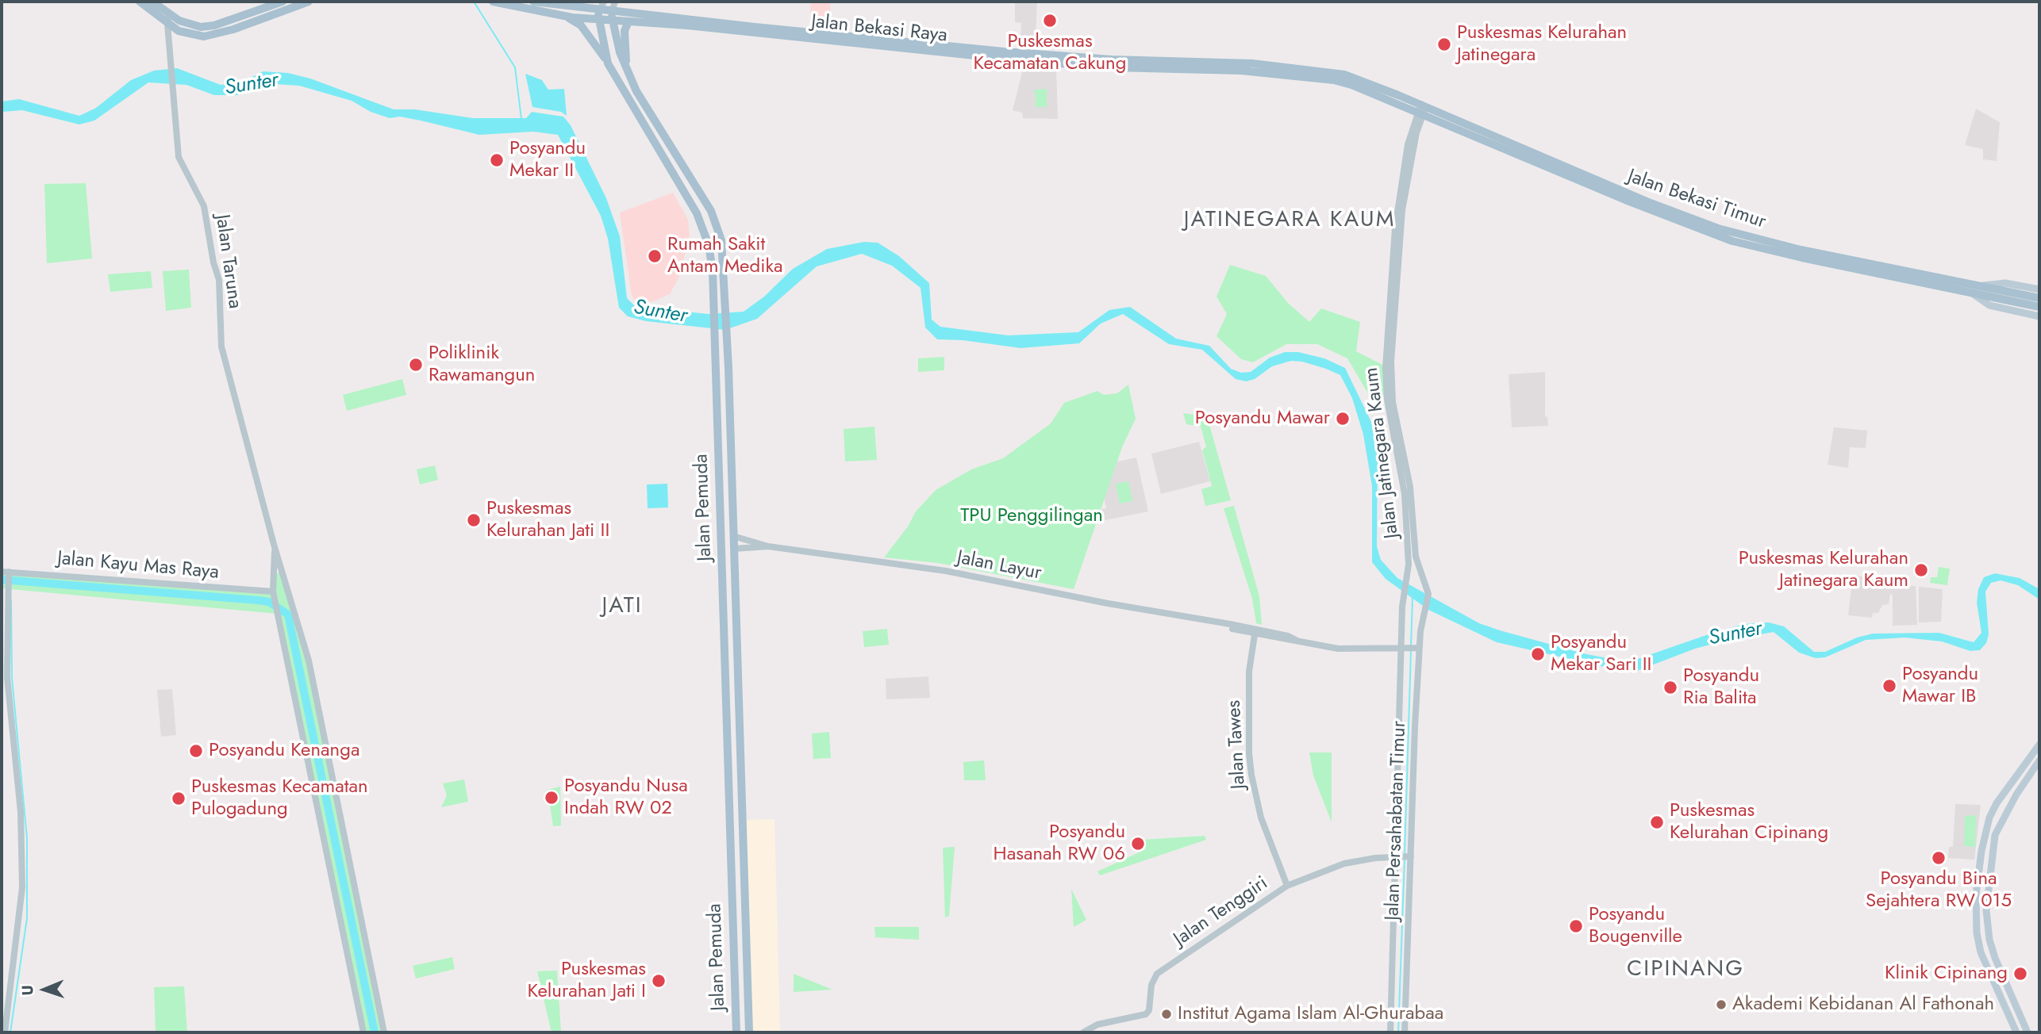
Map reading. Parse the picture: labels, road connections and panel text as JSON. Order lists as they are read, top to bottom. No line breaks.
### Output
{"streets":{"main road":["Jalan Bekasi Raya","Jalan Bekasi Timur","Jalan Pemuda"],"street":["Jalan Taruna","Jalan Jatinegara Kaum","Jalan Kayu Mas Raya","Jalan Layur","Jalan Tawes","Jalan Persahabatan Timur","Jalan Tenggiri"]},"crossings":[["Jalan Bekasi Raya","Jalan Bekasi Timur"],["Jalan Bekasi Raya","Jalan Jatinegara Kaum"],["Jalan Bekasi Raya","Jalan Pemuda"],["Jalan Bekasi Timur","Jalan Jatinegara Kaum"],["Jalan Jatinegara Kaum","Jalan Persahabatan Timur"],["Jalan Pemuda","Jalan Layur"],["Jalan Layur","Jalan Tawes"],["Jalan Layur","Jalan Persahabatan Timur"],["Jalan Tawes","Jalan Tenggiri"],["Jalan Persahabatan Timur","Jalan Tenggiri"]],"districts":["JATINEGARA KAUM","JATI","CIPINANG"],"water":["Sunter"],"parks":["TPU Penggilingan"],"places":["Puskesmas Kecamatan Cakung","Puskesmas Kelurahan Jatinegara","Posyandu Mekar II","Rumah Sakit Antam Medika","Poliklinik Rawamangun","Posyandu Mawar","Puskesmas Kelurahan Jati II","Puskesmas Kelurahan Jatinegara Kaum","Posyandu Mekar Sari II","Posyandu Mawar IB","Posyandu Ria Balita","Posyandu Kenanga","Posyandu Nusa Indah RW 02","Puskesmas Kecamatan Pulogadung","Puskesmas Kelurahan Cipinang","Posyandu Hasanah RW 06","Posyandu Bina Sejahtera RW 015","Posyandu Bougenville","Klinik Cipinang","Puskesmas Kelurahan Jati I","Akademi Kebidanan Al Fathonah","Institut Agama Islam Al-Ghurabaa"],"north":"left"}
